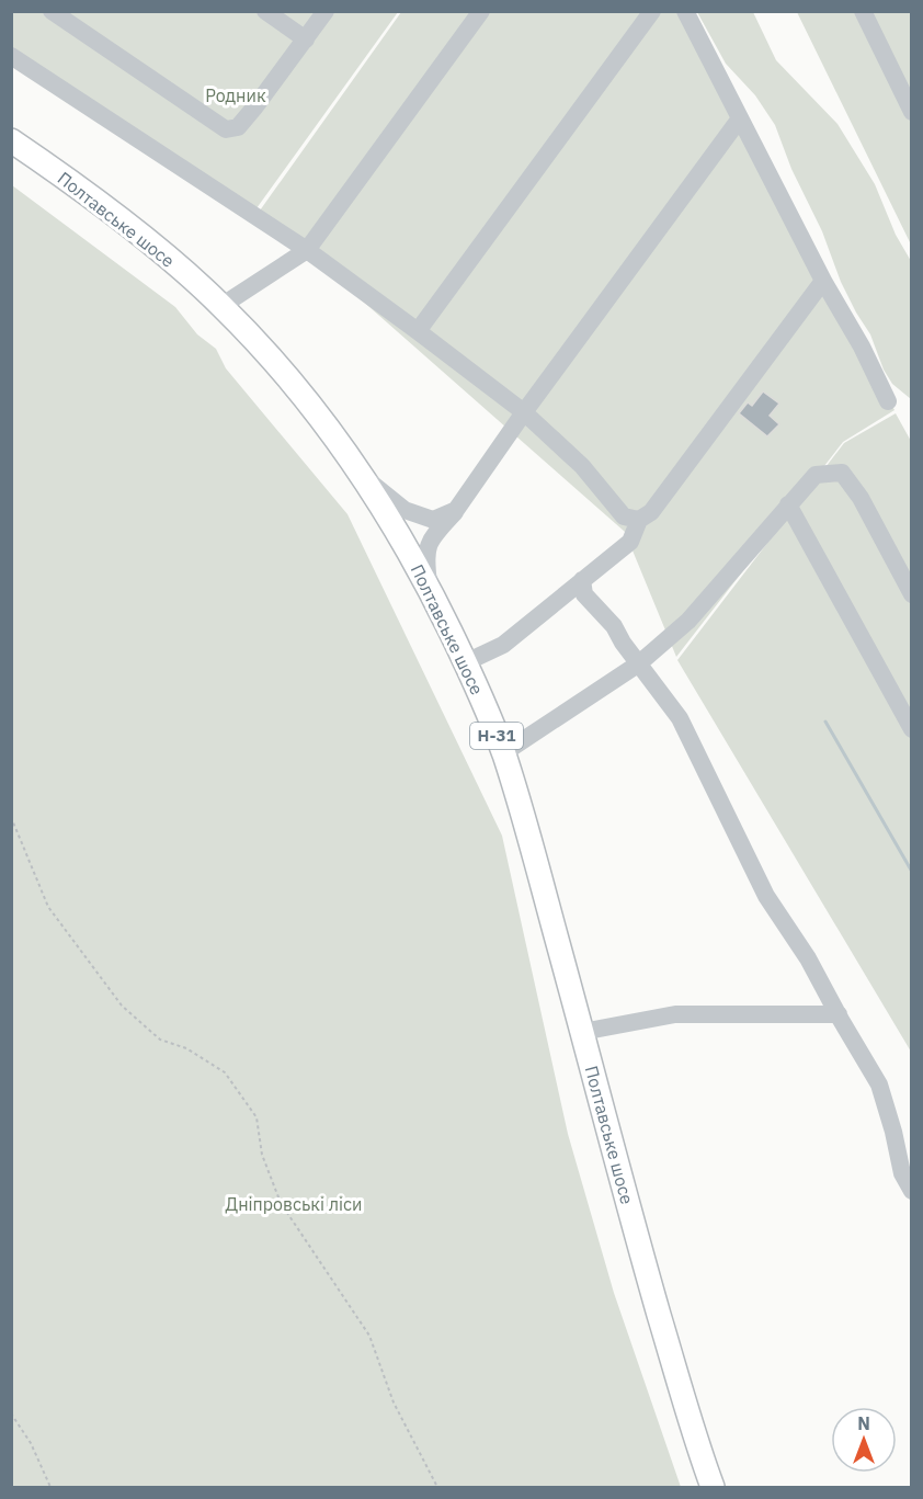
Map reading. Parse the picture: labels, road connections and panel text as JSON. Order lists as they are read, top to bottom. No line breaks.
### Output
{"streets":{"main road":["Полтавське шосе","Н-31"]},"parks":["Родник","Дніпровські ліси"],"north":"top"}
